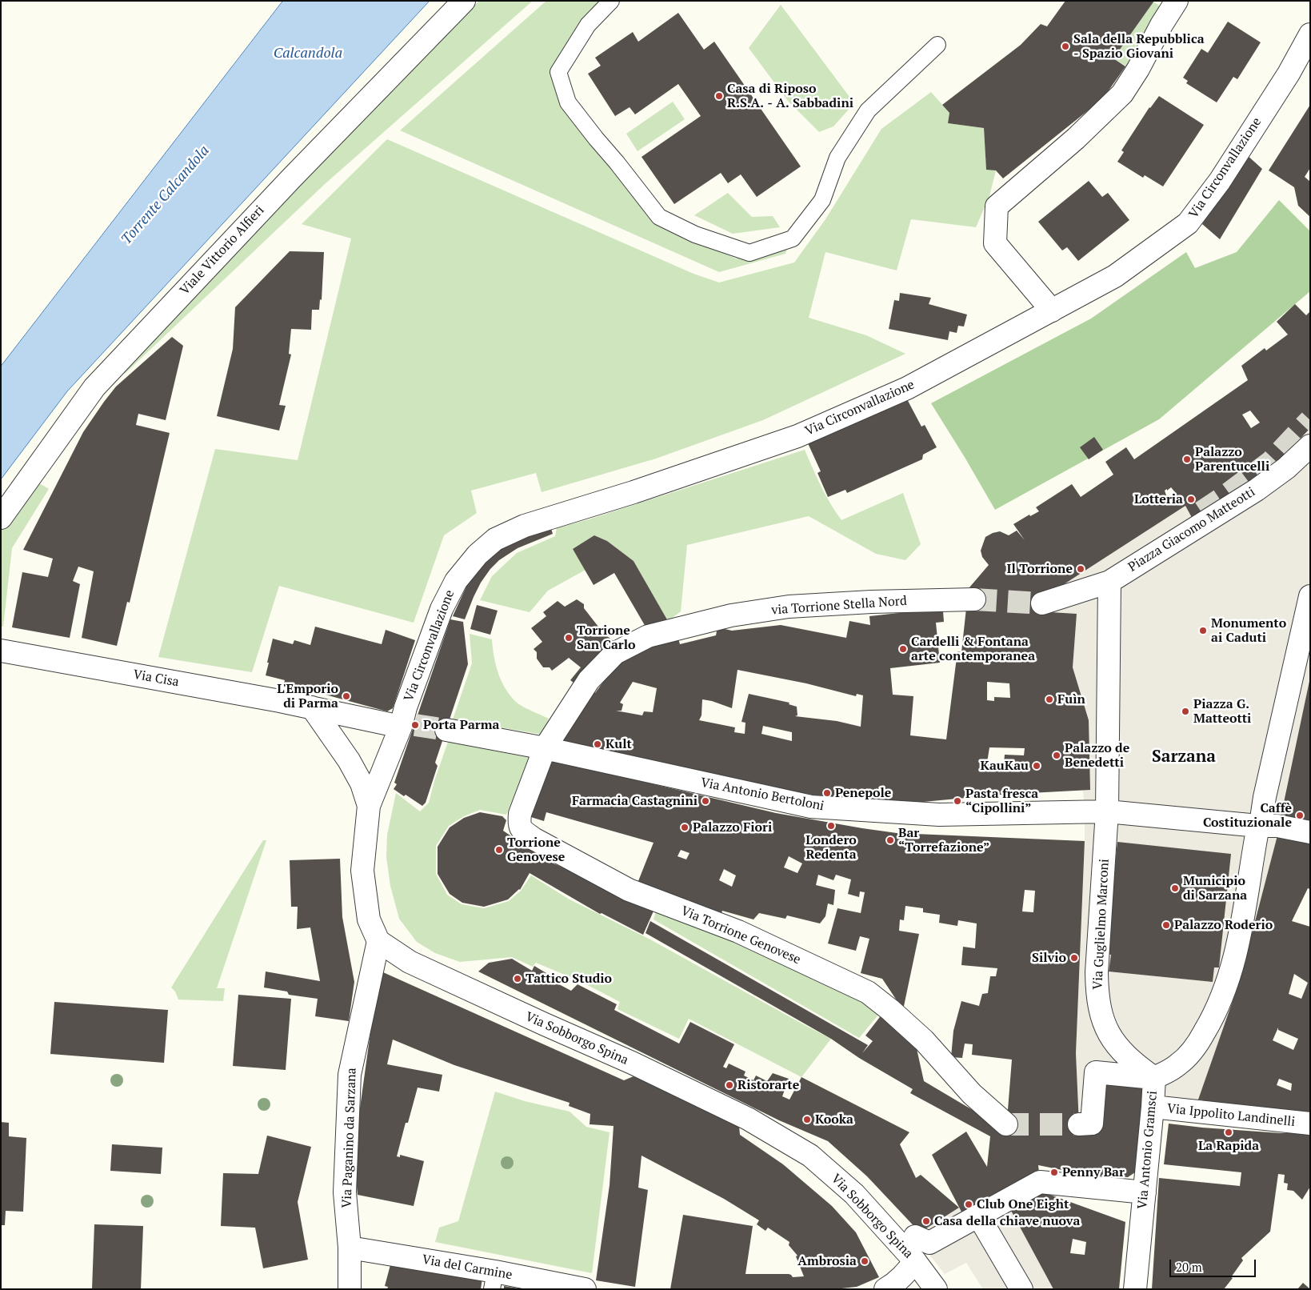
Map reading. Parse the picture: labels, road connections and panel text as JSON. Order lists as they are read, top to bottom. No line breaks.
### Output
{"streets":{"street":["Via Circonvallazione","Viale Vittorio Alfieri","Piazza Giacomo Matteotti","via Torrione Stella Nord","Via Cisa","Via Antonio Bertoloni","Via Guglielmo Marconi","Via Torrione Genovese","Via Sobborgo Spina","Via Ippolito Landinelli","Via Paganino da Sarzana","Via Antonio Gramsci","Via del Carmine"]},"crossings":[["Via Circonvallazione","Via Cisa"],["via Torrione Stella Nord","Via Antonio Bertoloni"],["via Torrione Stella Nord","Via Torrione Genovese"],["Via Antonio Bertoloni","Via Guglielmo Marconi"],["Via Antonio Bertoloni","Via Torrione Genovese"],["Via Guglielmo Marconi","Via Antonio Gramsci"],["Via Sobborgo Spina","Via Paganino da Sarzana"],["Via Ippolito Landinelli","Via Antonio Gramsci"],["Via Paganino da Sarzana","Via del Carmine"]],"districts":["Sarzana"],"water":["Calcandola","Torrente Calcandola"],"places":["Sala della Repubblica - Spazio Giovani","Casa di Riposo R.S.A. - A. Sabbadini","Palazzo Parentucelli","Lotteria","Il Torrione","Monumento ai Caduti","Torrione San Carlo","Cardelli & Fontana arte contemporanea","L'Emporio di Parma","Fuìn","Piazza G. Matteotti","Porta Parma","Kult","Palazzo de Benedetti","KauKau","Penepole","Farmacia Castagnini","Pasta fresca “Cipollini”","Caffè Costituzionale","Londero Redenta","Palazzo Fiori","Bar “Torrefazione”","Torrione Genovese","Municipio di Sarzana","Palazzo Roderio","Silvio","Tattico Studio","Ristorarte","Kooka","La Rapida","Penny Bar","Club One Eight","Casa della chiave nuova","Ambrosia"],"scale_bar":"20 m"}
